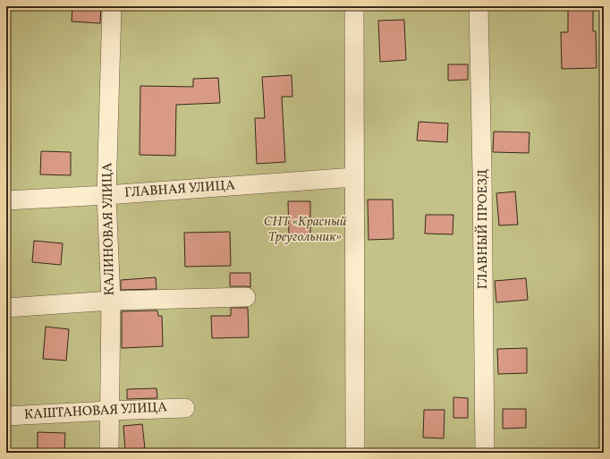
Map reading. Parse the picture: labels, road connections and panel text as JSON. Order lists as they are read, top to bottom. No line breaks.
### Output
{"streets":{"street":["ГЛАВНАЯ УЛИЦА","КАЛИНОВАЯ УЛИЦА","ГЛАВНЫЙ ПРОЕЗД","КАШТАНОВАЯ УЛИЦА"]},"crossings":[["ГЛАВНАЯ УЛИЦА","КАЛИНОВАЯ УЛИЦА"],["КАЛИНОВАЯ УЛИЦА","КАШТАНОВАЯ УЛИЦА"]],"parks":["СНТ «Красный Треугольник»"]}
